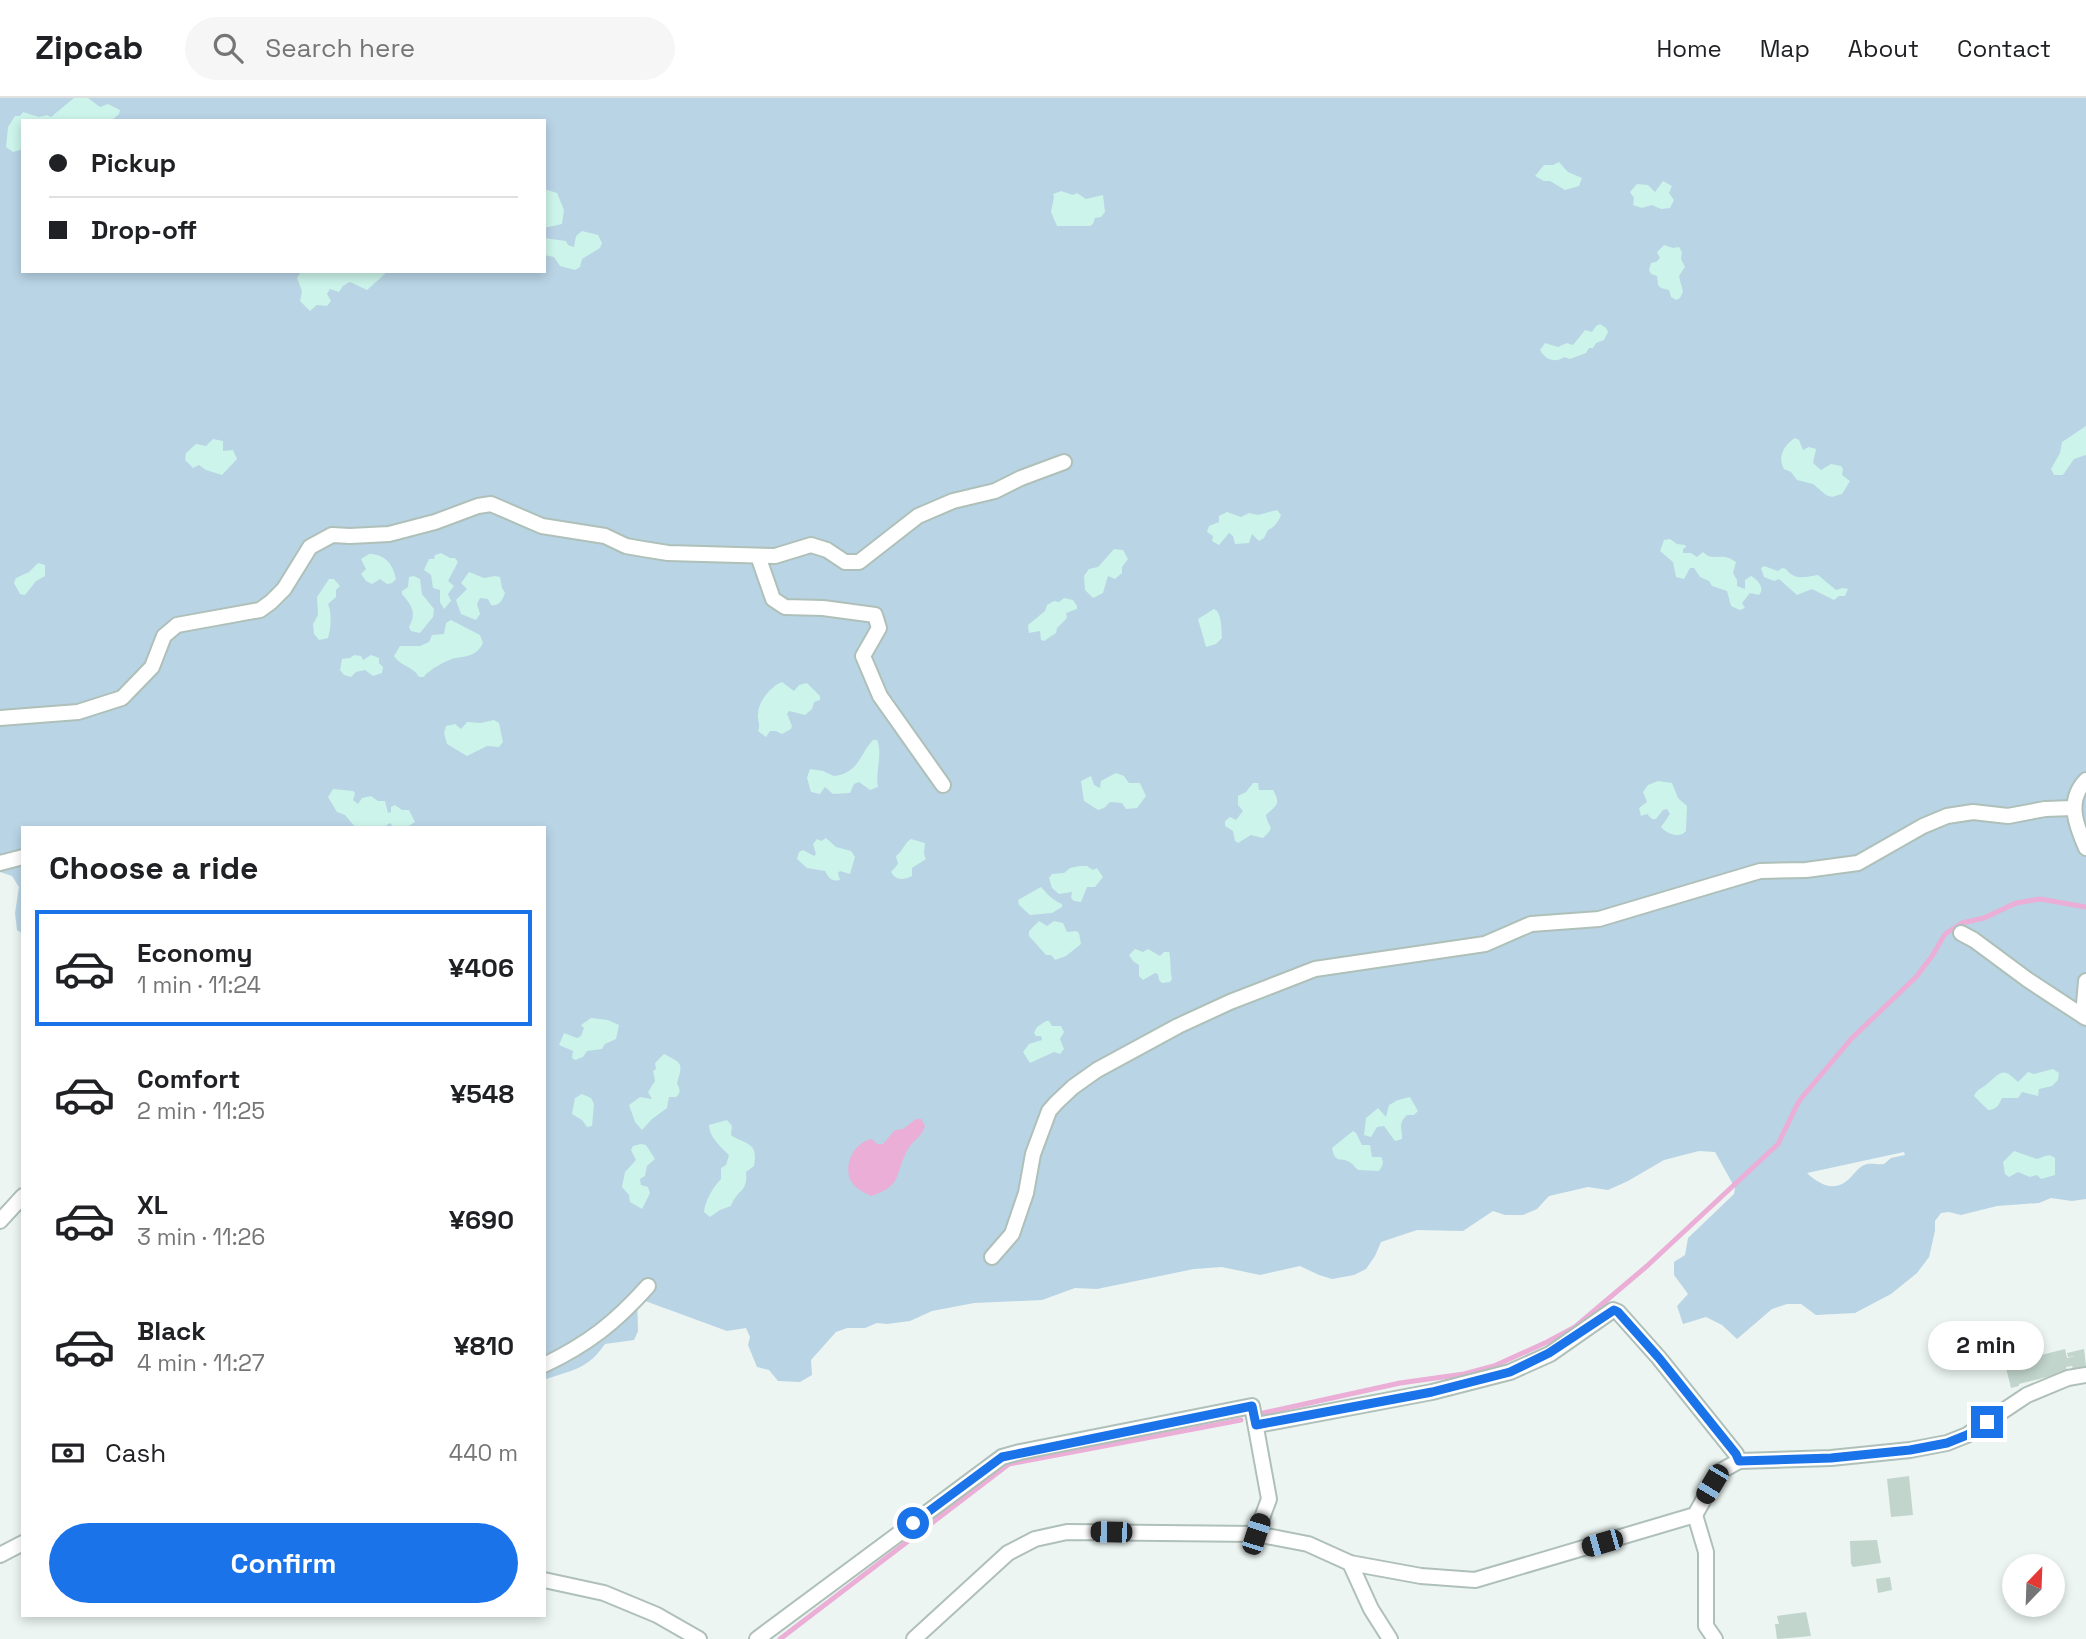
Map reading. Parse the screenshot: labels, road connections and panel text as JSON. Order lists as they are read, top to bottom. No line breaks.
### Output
{"north":"top right","page":{"header":"Zipcab","search":"Search here","nav":["Home","Map","About","Contact"],"banner":["Pickup","Drop-off"],"heading":"Choose a ride","list":[{"name":"Economy","note":"1 min · 11:24","value":"¥406"},{"name":"Comfort","note":"2 min · 11:25","value":"¥548"},{"name":"XL","note":"3 min · 11:26","value":"¥690"},{"name":"Black","note":"4 min · 11:27","value":"¥810"}],"bubble":"2 min","pay":["Cash","440 m"],"buttons":"Confirm"}}
